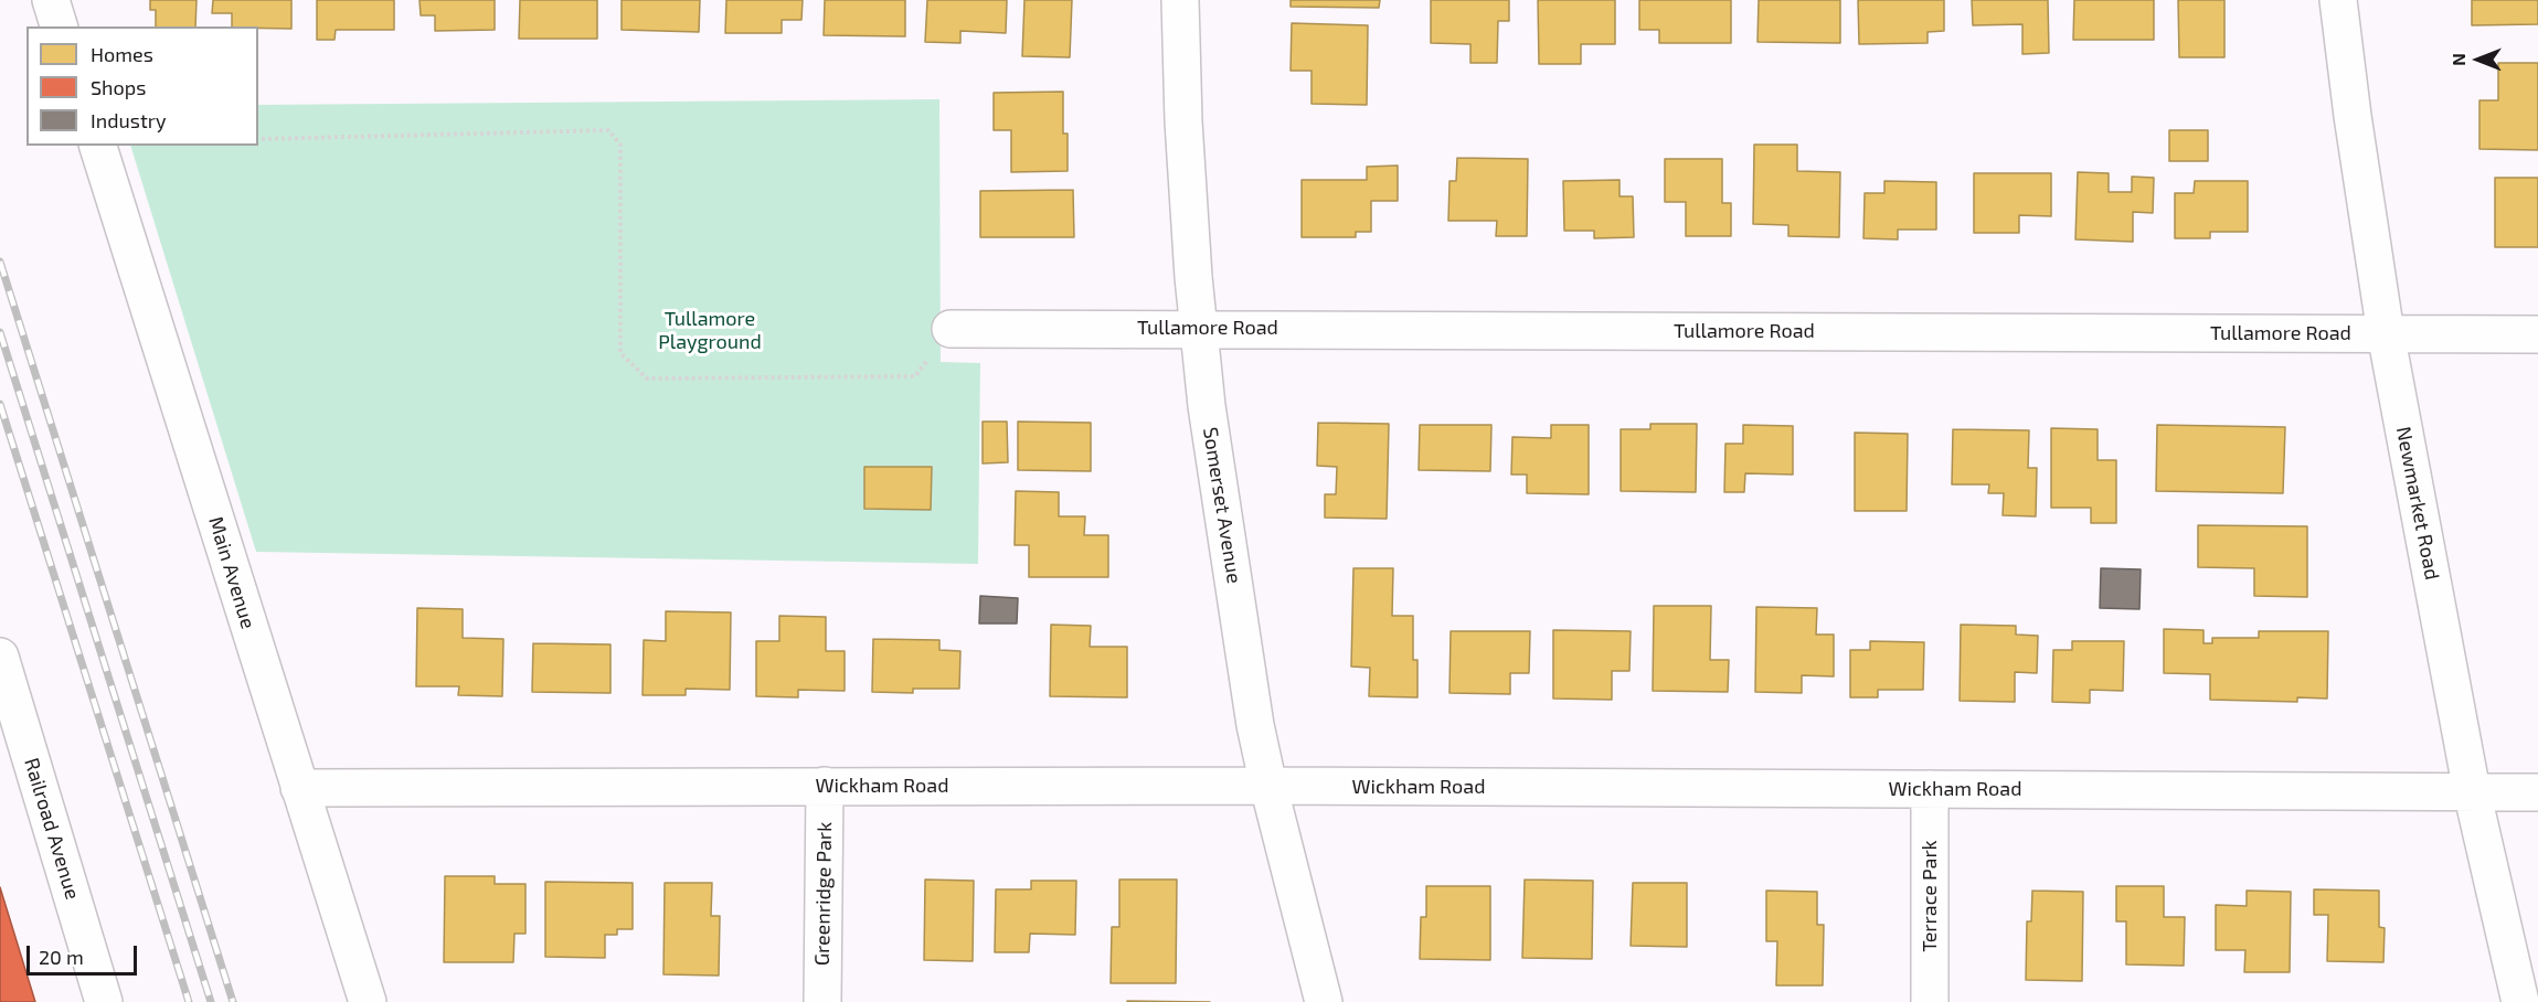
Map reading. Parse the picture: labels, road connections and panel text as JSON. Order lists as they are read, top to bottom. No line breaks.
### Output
{"streets":{"street":["Tullamore Road","Newmarket Road","Somerset Avenue","Main Avenue","Wickham Road","Railroad Avenue","Greenridge Park","Terrace Park"]},"crossings":[["Tullamore Road","Newmarket Road"],["Tullamore Road","Somerset Avenue"],["Newmarket Road","Wickham Road"],["Somerset Avenue","Wickham Road"],["Main Avenue","Wickham Road"],["Wickham Road","Greenridge Park"],["Wickham Road","Terrace Park"]],"parks":["Tullamore Playground"],"legend":["Homes","Shops","Industry"],"scale_bar":"20 m","north":"left"}
